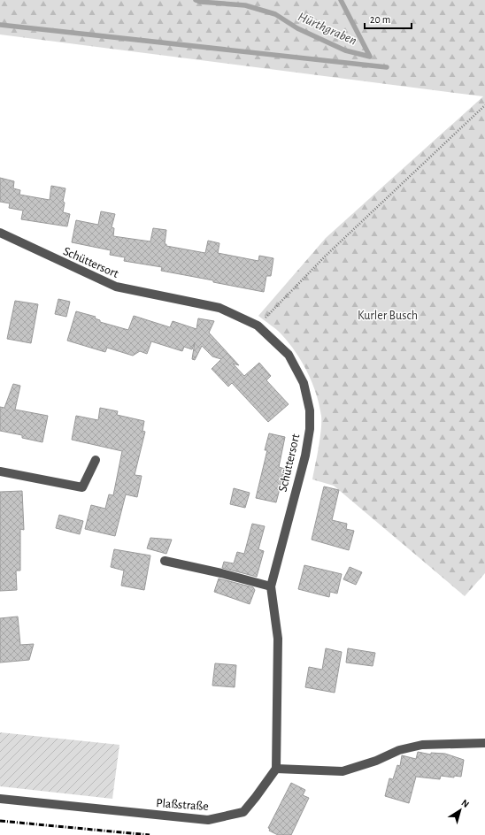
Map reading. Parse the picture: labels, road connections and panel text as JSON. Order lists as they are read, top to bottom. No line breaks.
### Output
{"streets":{"street":["Schüttersort","Plaßstraße"]},"crossings":[["Schüttersort","Plaßstraße"]],"water":["Hürthgraben"],"parks":["Kurler Busch"],"scale_bar":"20 m","north":"top right"}
